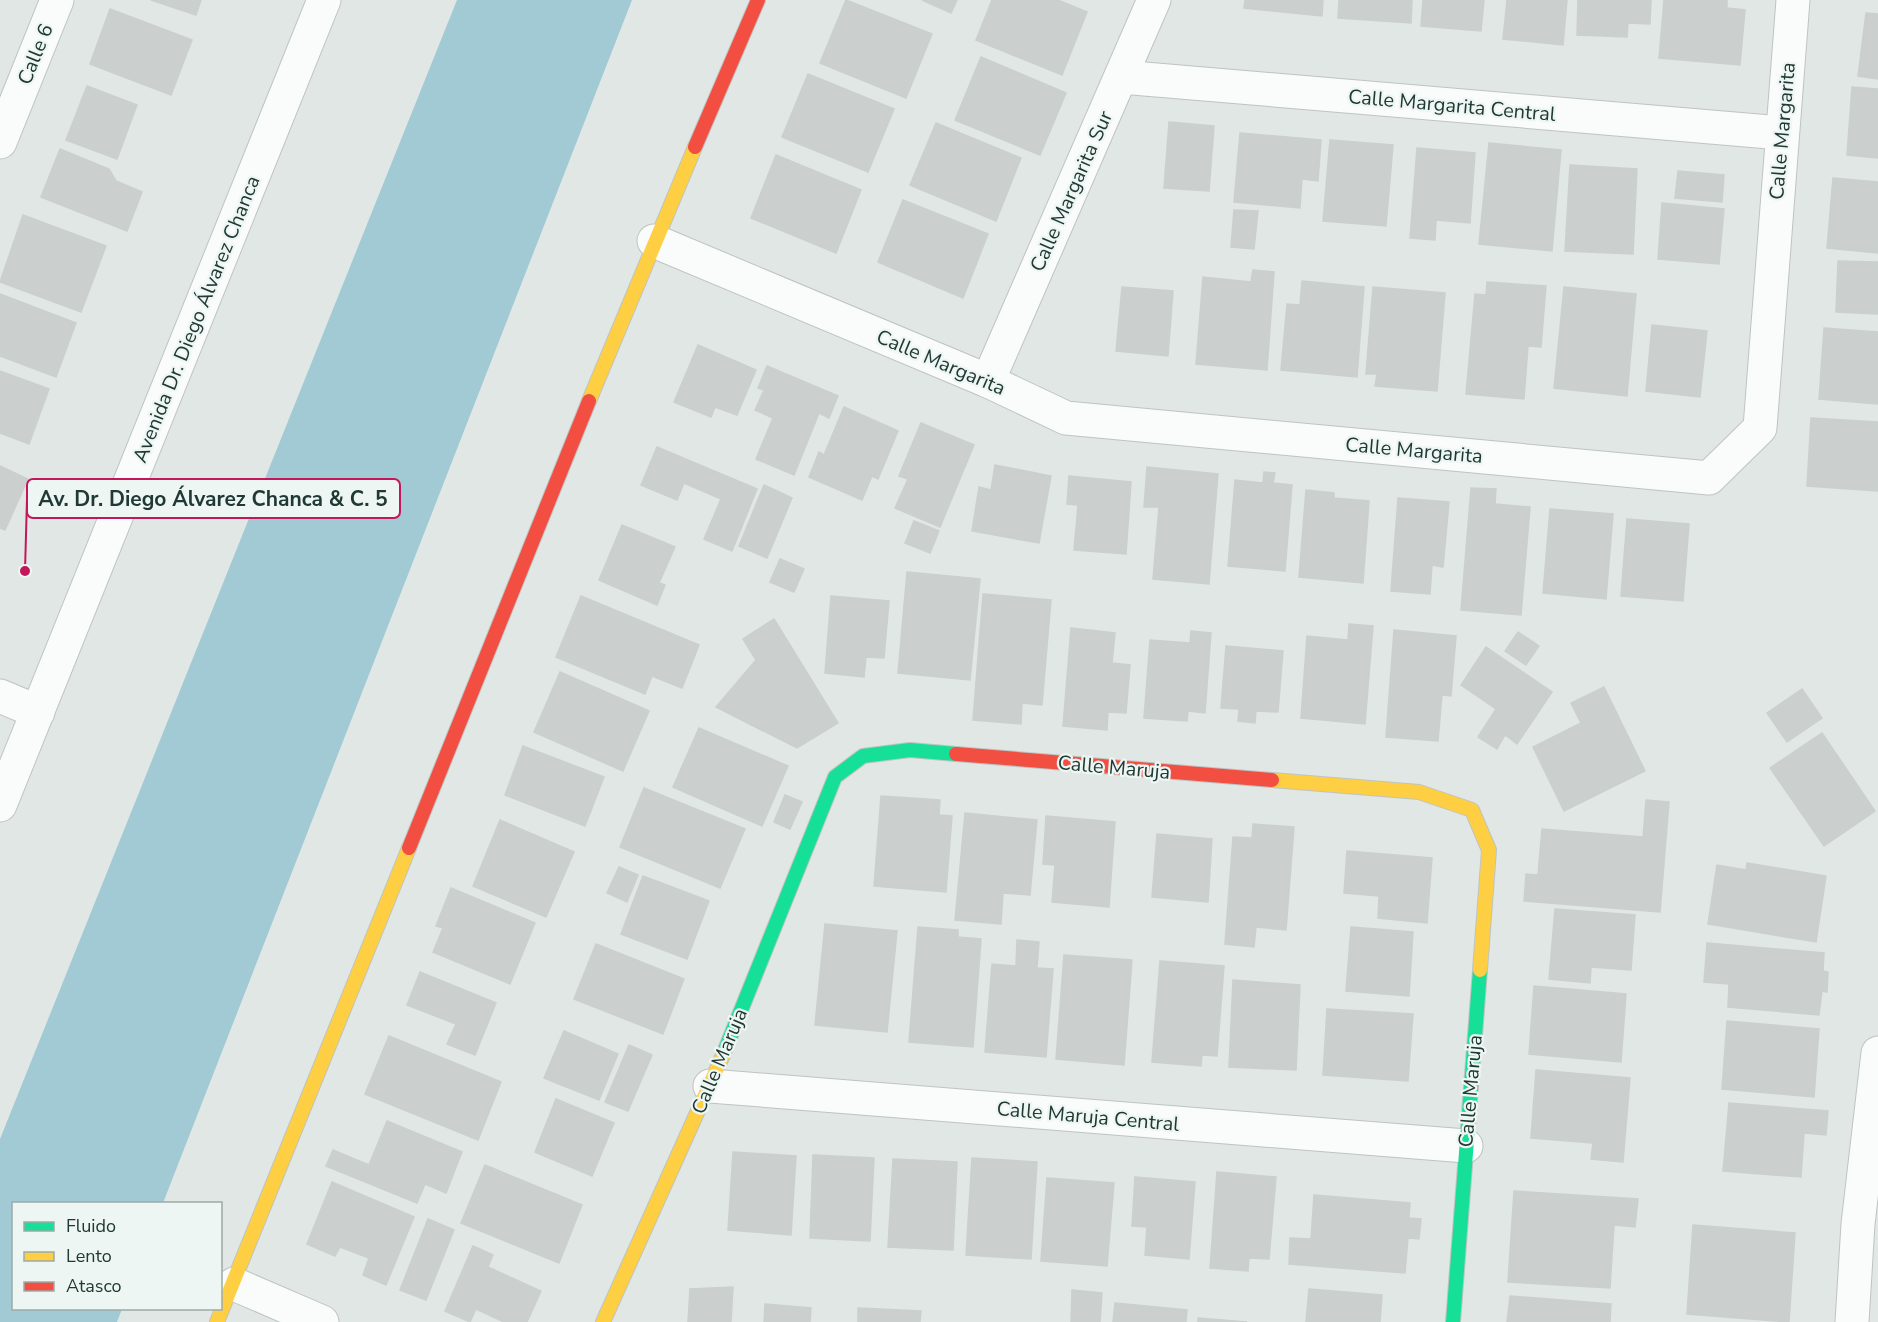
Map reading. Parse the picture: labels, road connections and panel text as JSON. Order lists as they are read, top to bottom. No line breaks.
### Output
{"streets":{"street":["Calle 6","Calle Margarita Central","Calle Margarita","Calle Margarita Sur","Avenida Dr. Diego Álvarez Chanca","Calle Maruja","Calle Maruja Central"]},"crossings":[["Calle Margarita Central","Calle Margarita"],["Calle Margarita Central","Calle Margarita Sur"],["Calle Margarita","Calle Margarita Sur"],["Calle Maruja","Calle Maruja Central"]],"places":["Av. Dr. Diego Álvarez Chanca & C. 5"],"legend":["Fluido","Lento","Atasco"]}
